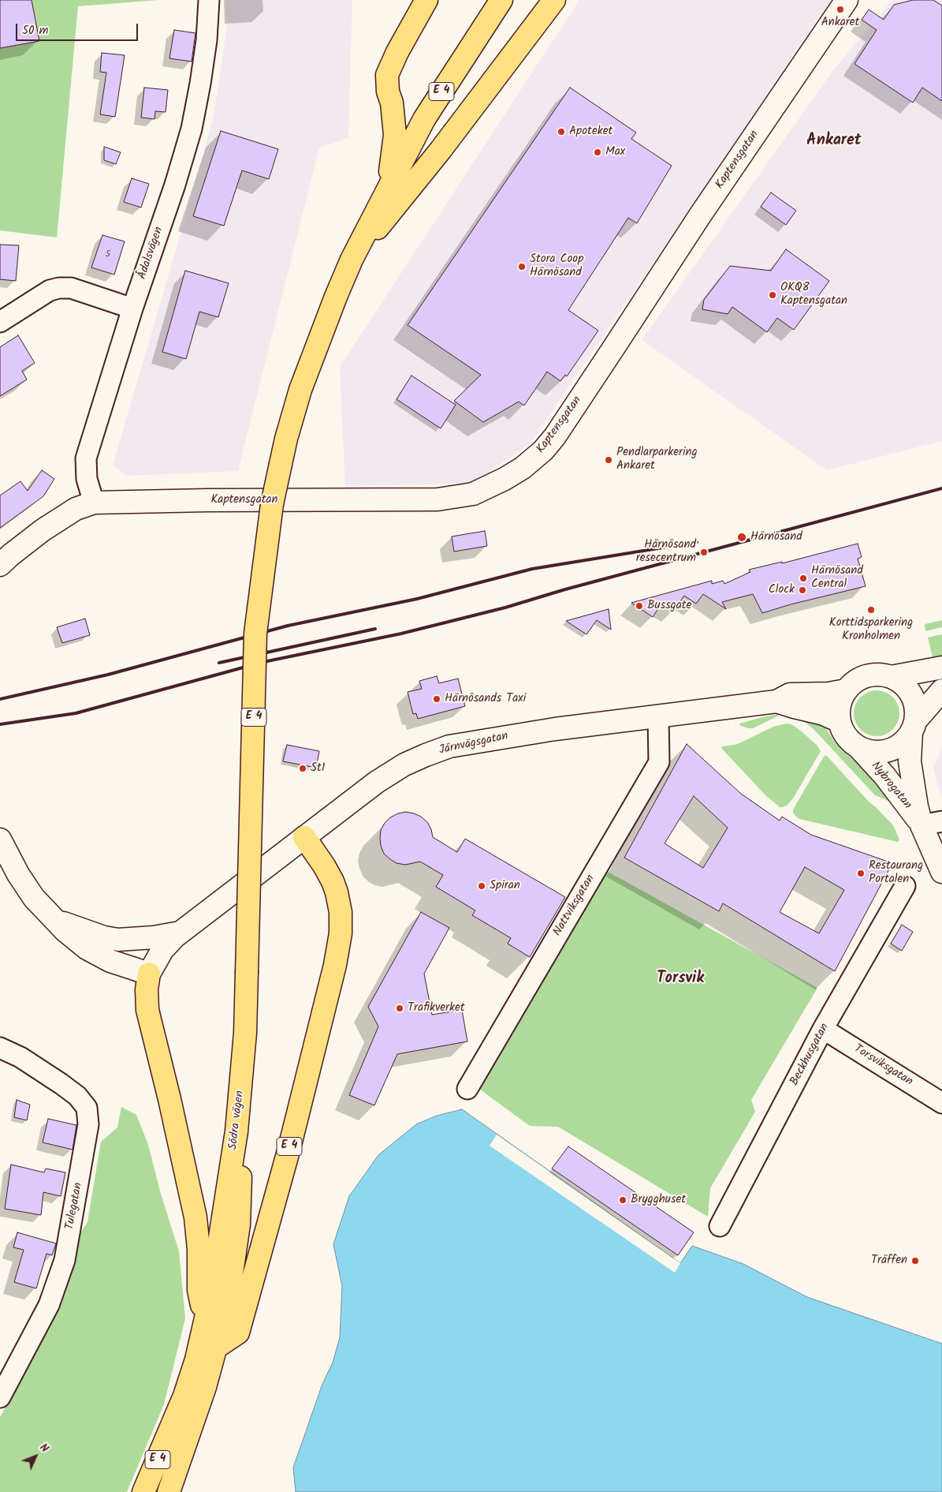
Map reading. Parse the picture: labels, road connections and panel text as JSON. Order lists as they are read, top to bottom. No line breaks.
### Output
{"streets":{"highway":["E 4","Södra vägen"],"main road":["Kaptensgatan","Järnvägsgatan","Nybrogatan"],"street":["Ådalsvägen","Nattviksgatan","Beckhusgatan","Torsviksgatan","Tulegatan"]},"crossings":[["E 4","Järnvägsgatan"],["E 4","Södra vägen"],["Kaptensgatan","Ådalsvägen"],["Järnvägsgatan","Nybrogatan"],["Järnvägsgatan","Nattviksgatan"],["Beckhusgatan","Torsviksgatan"]],"districts":["Ankaret","Torsvik"],"places":["Ankaret","Apoteket","Max","Stora Coop Härnösand","OKQ8 Kaptensgatan","Pendlarparkering Ankaret","Härnösand","Härnösand resecentrum","Härnösand Central","Clock","Bussgate","Korttidsparkering Kronholmen","Härnösands Taxi","St1","Restaurang Portalen","Spiran","Trafikverket","Brygghuset","Träffen"],"house_numbers":["5"],"scale_bar":"50 m","north":"top right"}
